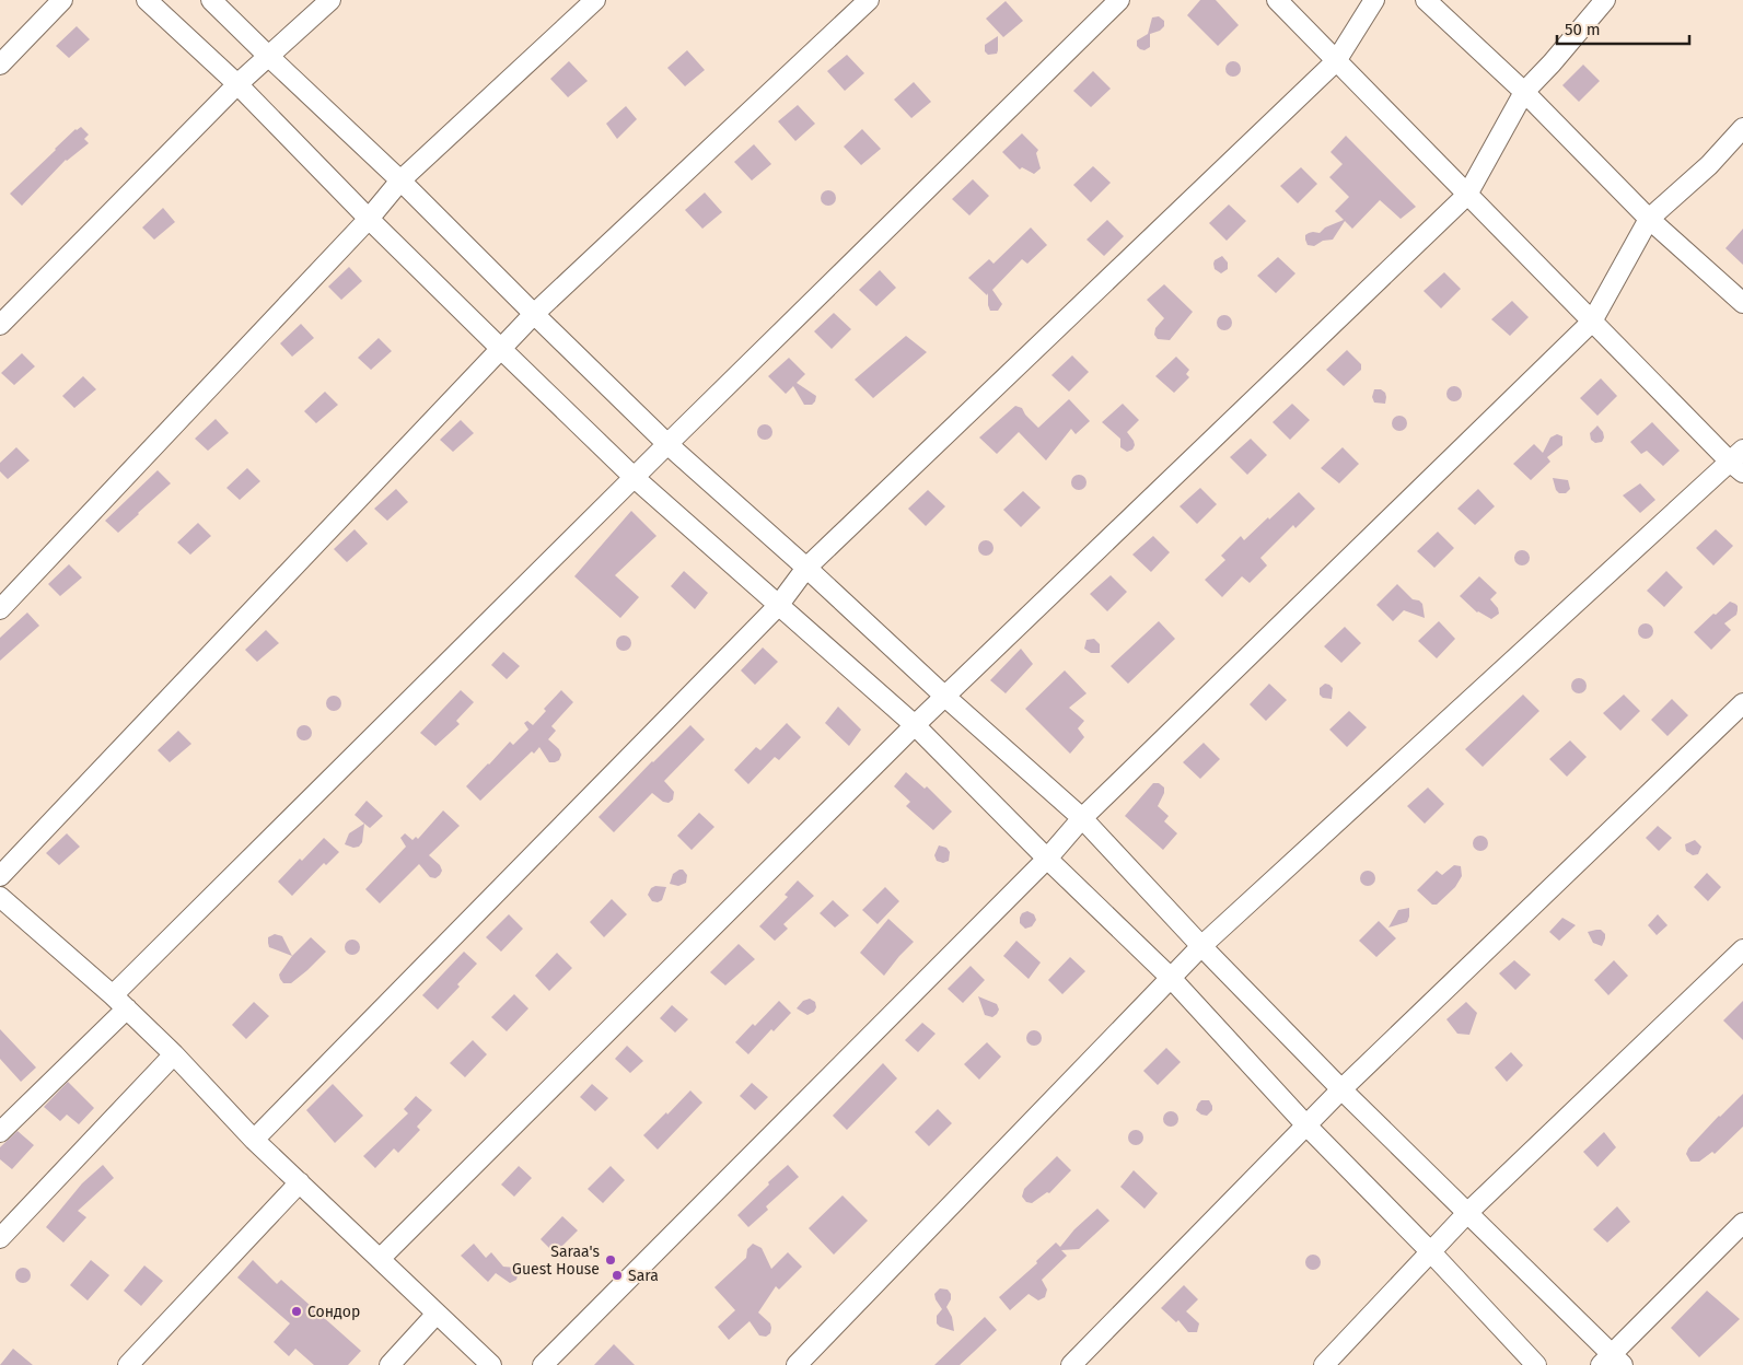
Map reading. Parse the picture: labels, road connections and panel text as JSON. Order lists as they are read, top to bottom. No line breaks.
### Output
{"places":["Saraa's Guest House","Sara","Сондор"],"scale_bar":"50 m"}
